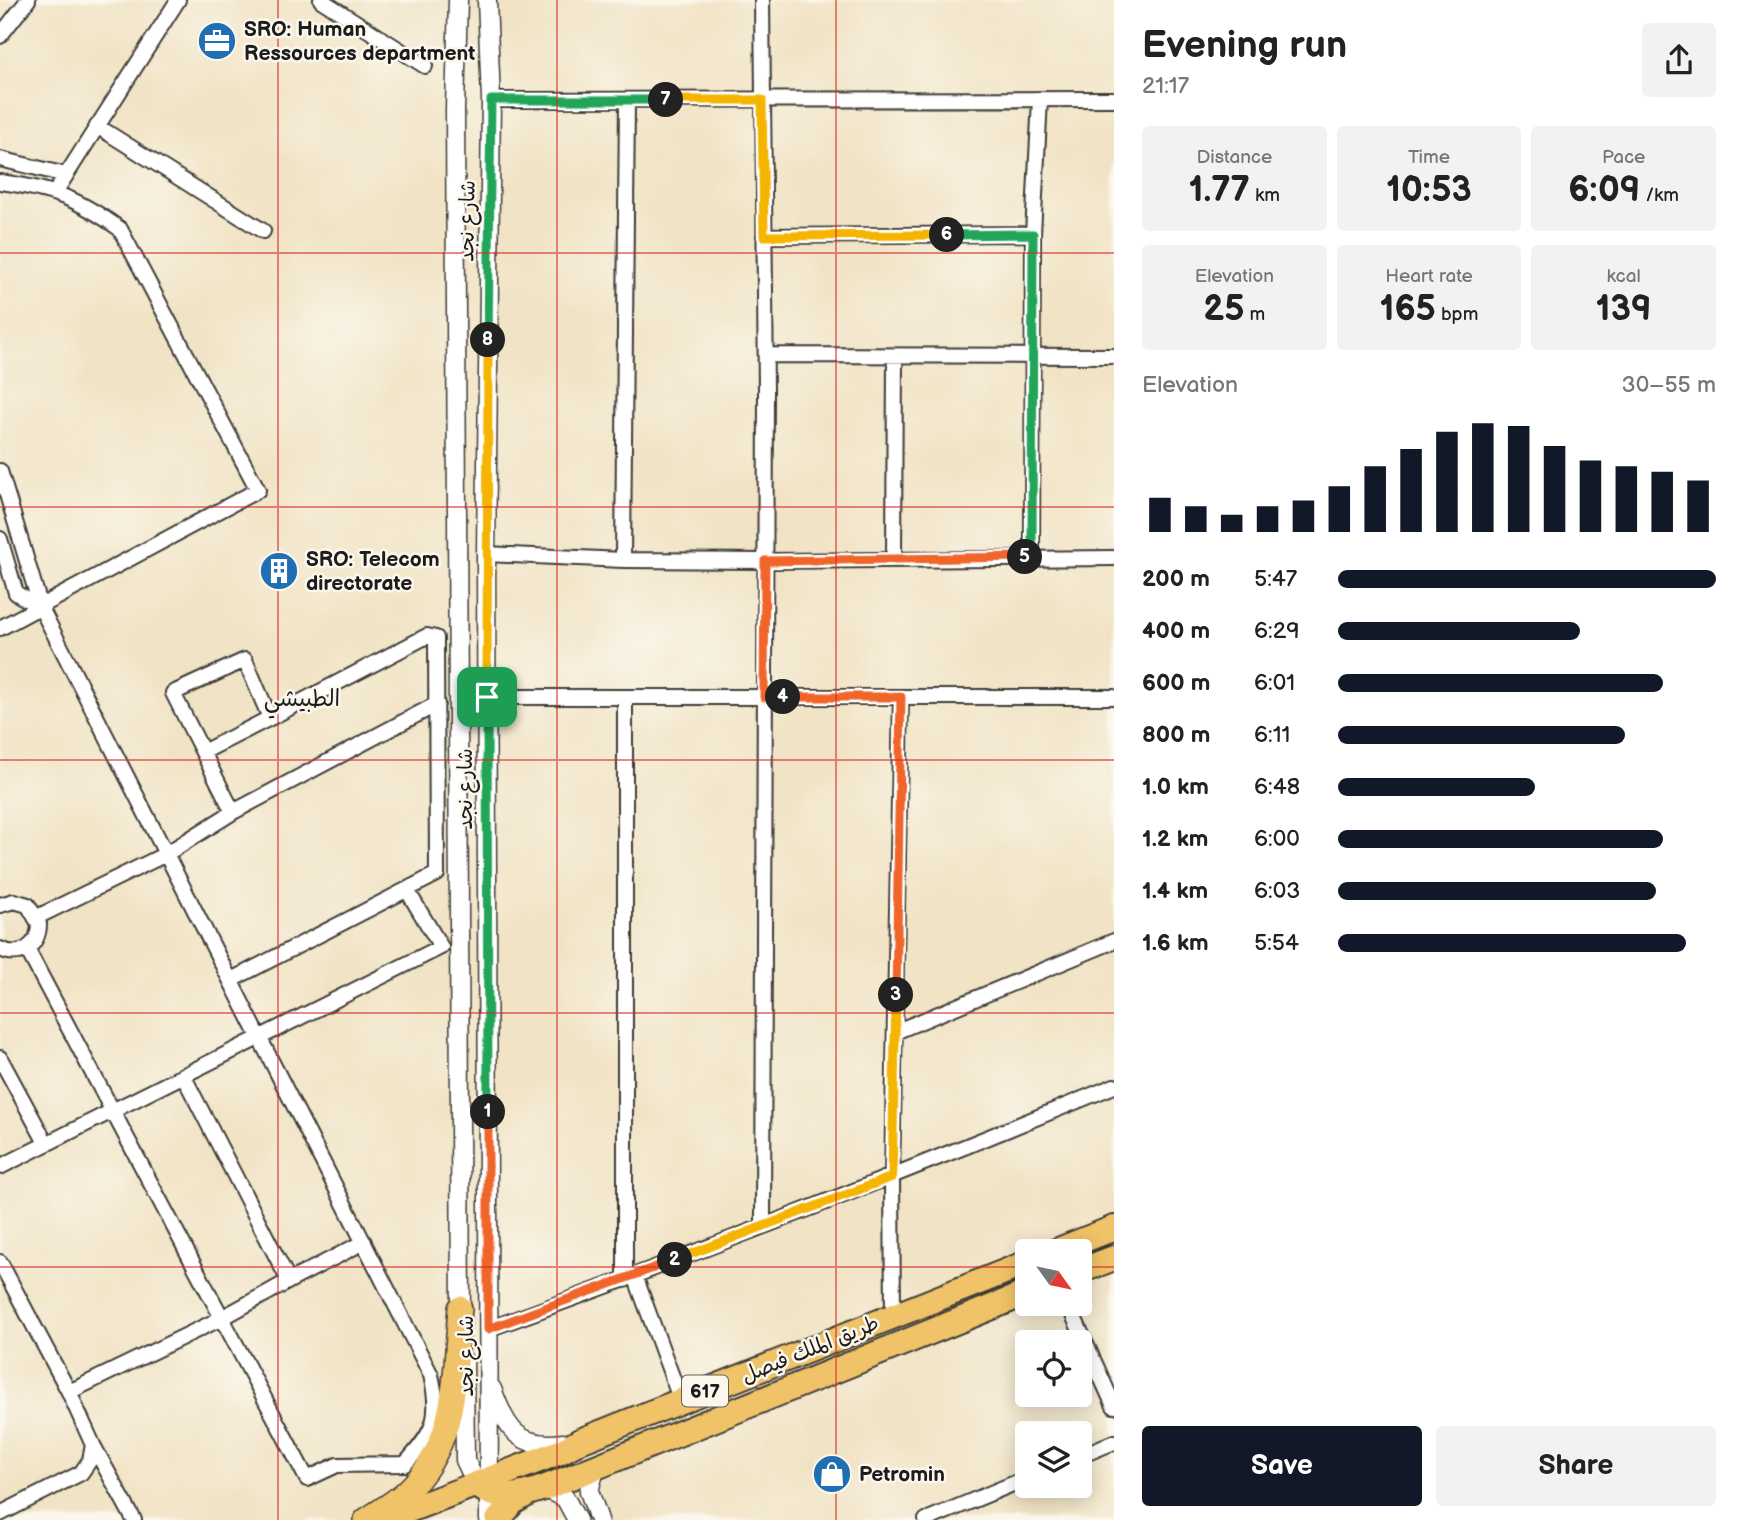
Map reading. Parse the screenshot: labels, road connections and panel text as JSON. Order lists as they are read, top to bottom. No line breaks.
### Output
{"streets":{"highway":["طريق الملك فيصل","617"],"street":["شارع نجد"]},"crossings":[["شارع نجد","طريق الملك فيصل"]],"districts":["الطبيشي"],"places":{"office":["SRO: Human Ressources department"],"building":["SRO: Telecom directorate"],"shop":["Petromin"]},"north":"bottom right","page":{"heading":["Evening run","21:17"],"pins":["7","6","8","5","4","3","1","2"],"stats":[["Distance","1.77 km"],["Time","10:53"],["Pace","6:09 /km"],["Elevation","25 m"],["Heart rate","165 bpm"],["kcal","139"]],"chart":["Elevation","30–55 m"],"list":[{"name":"200 m","note":"5:47"},{"name":"400 m","note":"6:29"},{"name":"600 m","note":"6:01"},{"name":"800 m","note":"6:11"},{"name":"1.0 km","note":"6:48"},{"name":"1.2 km","note":"6:00"},{"name":"1.4 km","note":"6:03"},{"name":"1.6 km","note":"5:54"}],"buttons":["Save","Share"]}}
